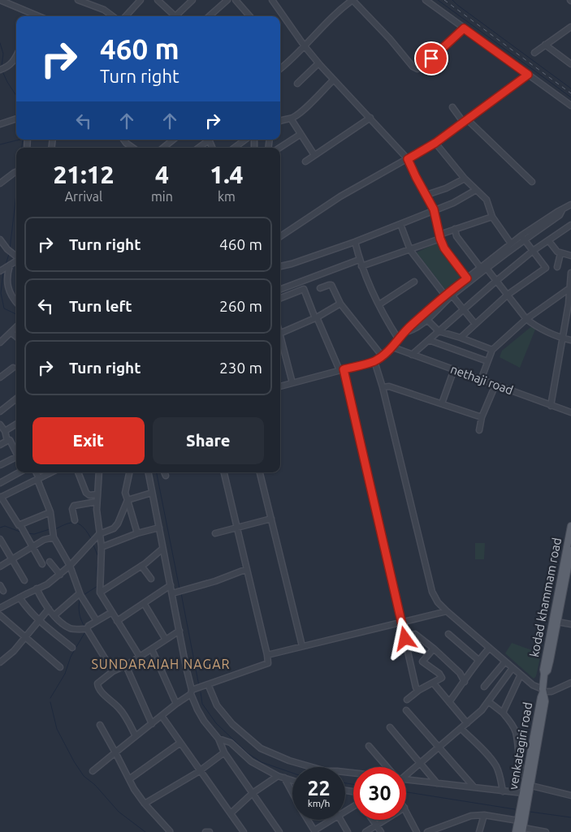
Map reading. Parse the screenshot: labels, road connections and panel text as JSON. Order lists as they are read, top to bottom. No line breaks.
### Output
{"streets":{"main road":["kodad khammam road","venkatagiri road"],"street":["nethaji road"]},"crossings":[["kodad khammam road","venkatagiri road"]],"districts":["SUNDARAIAH NAGAR"],"page":{"turn":["460 m","Turn right"],"eta":["21:12","Arrival","4","min","1.4","km"],"list":[{"name":"Turn right","value":"460 m"},{"name":"Turn left","value":"260 m"},{"name":"Turn right","value":"230 m"}],"buttons":["Exit","Share"],"speed":"22 km/h","limit":"30"}}
